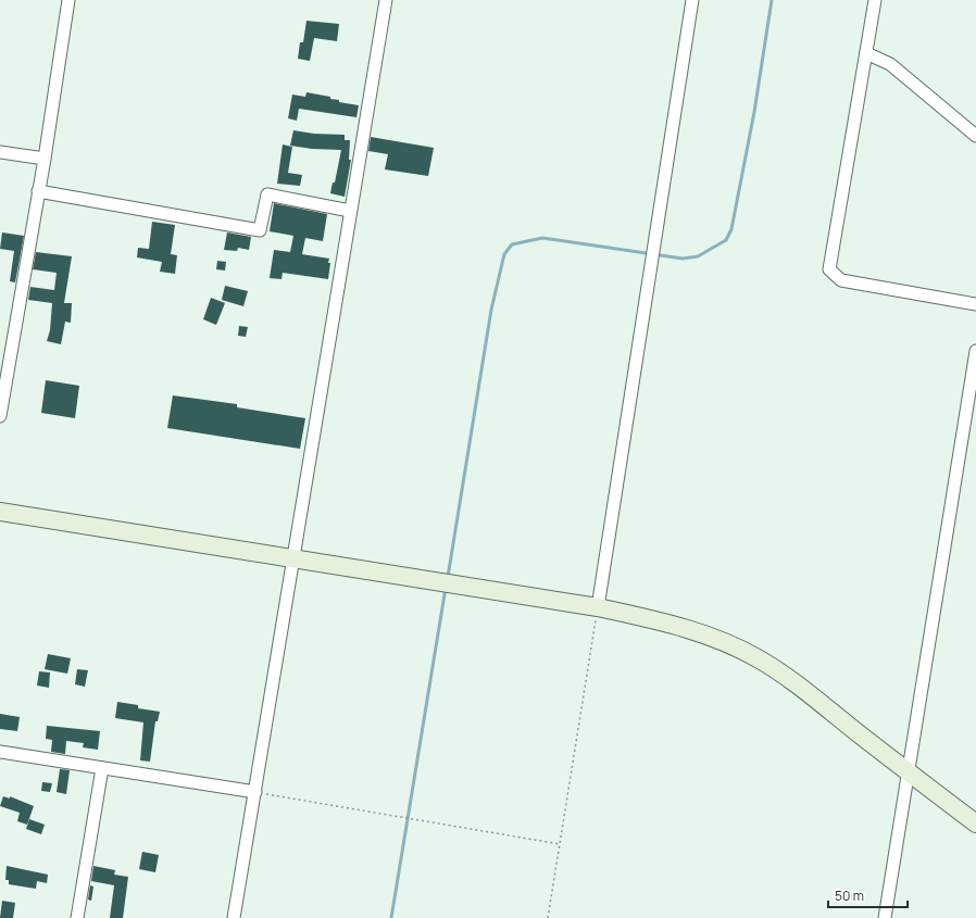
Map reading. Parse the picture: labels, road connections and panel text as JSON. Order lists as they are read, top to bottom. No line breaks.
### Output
{"scale_bar":"50 m"}
